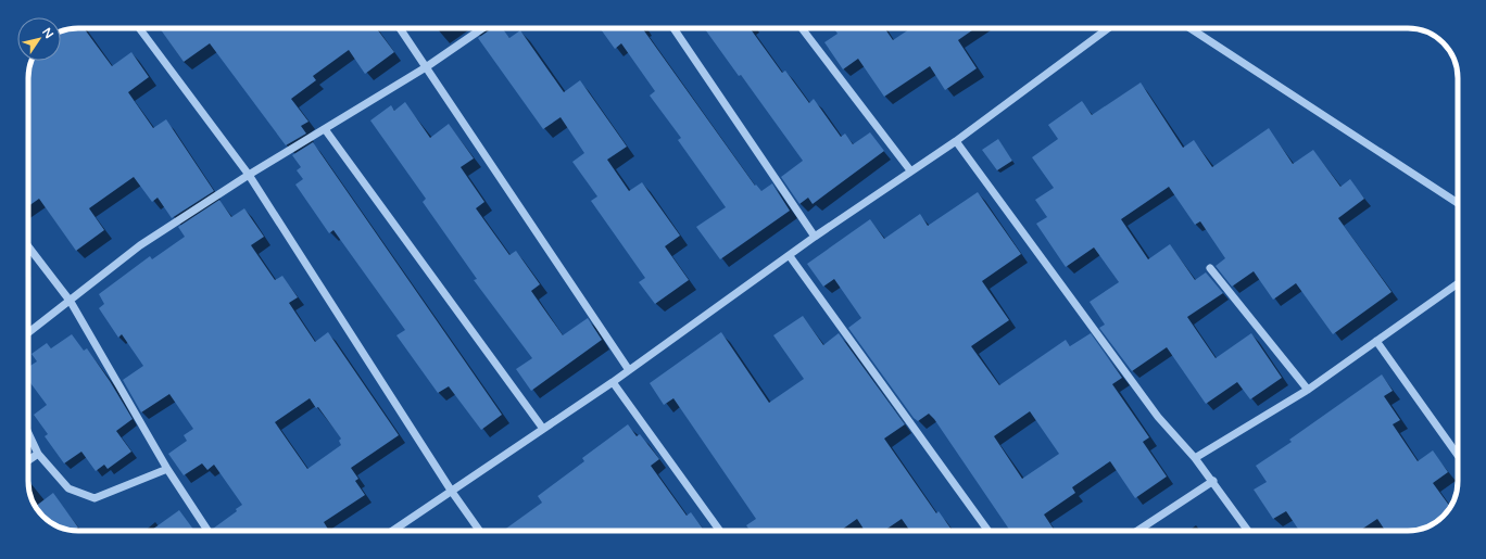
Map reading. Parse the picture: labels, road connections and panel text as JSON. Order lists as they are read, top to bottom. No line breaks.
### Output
{"north":"top right"}
